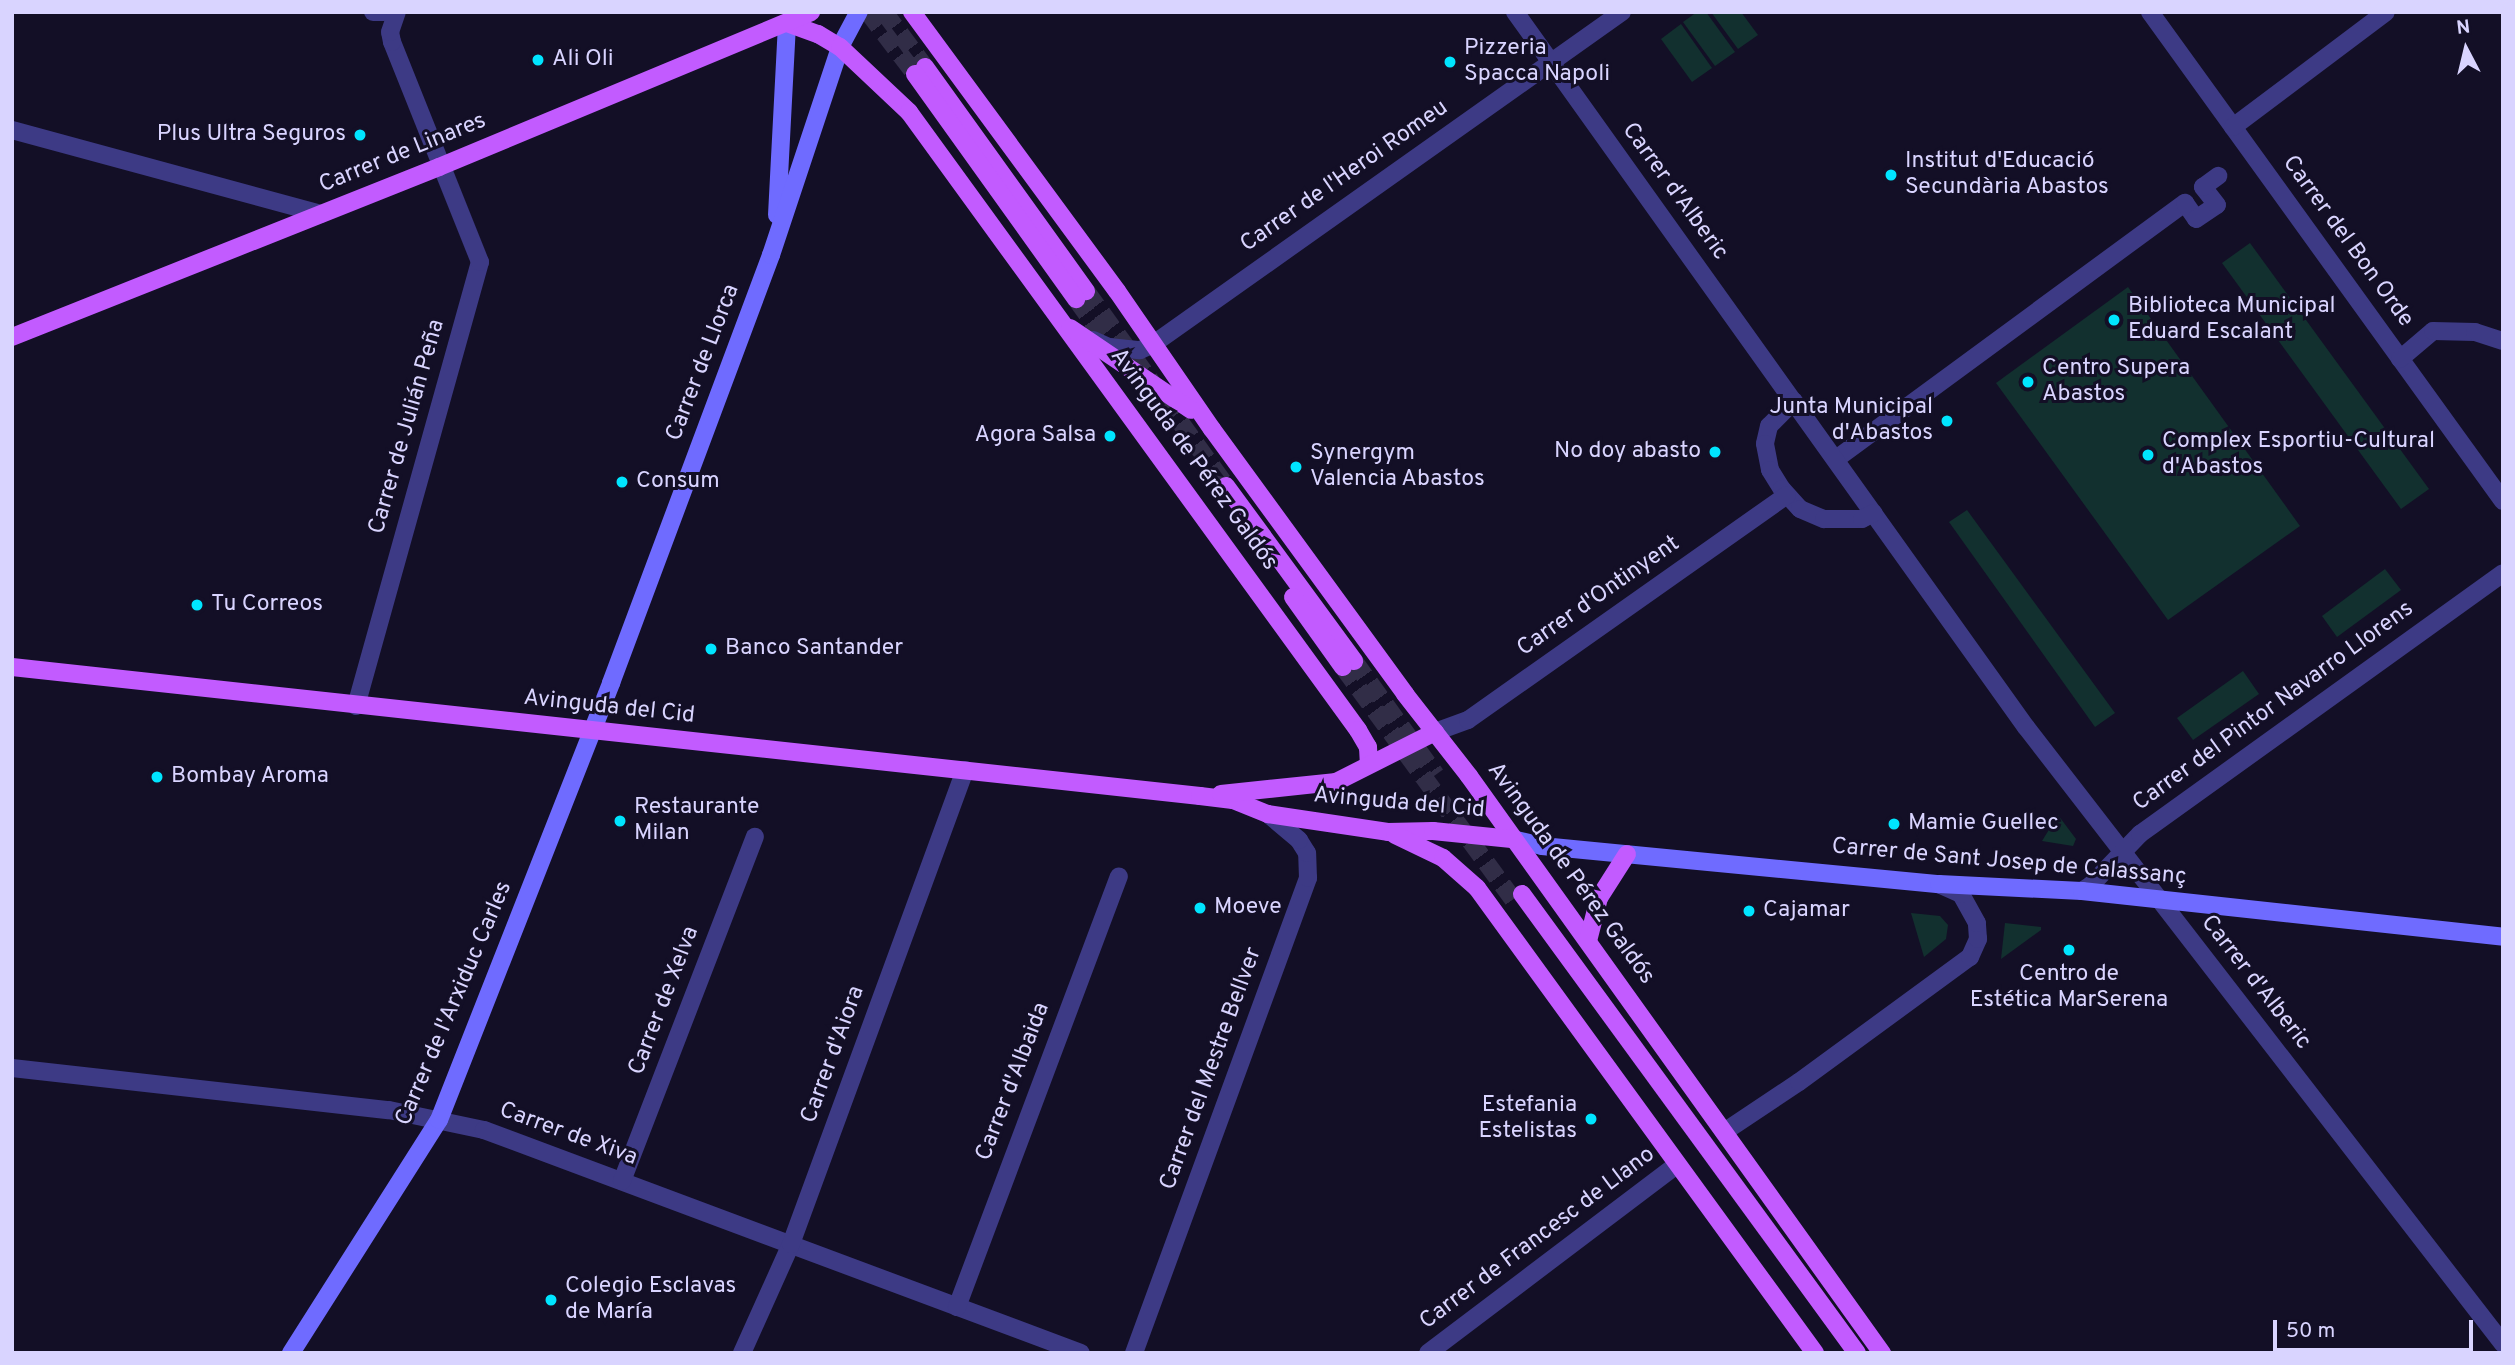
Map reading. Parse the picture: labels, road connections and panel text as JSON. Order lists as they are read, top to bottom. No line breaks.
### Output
{"streets":{"main road":["Carrer de Linares","Carrer de Llorca","Avinguda de Pérez Galdós","Avinguda del Cid","Carrer de Sant Josep de Calassanç","Carrer de l'Arxiduc Carles"],"street":["Carrer de l'Heroi Romeu","Carrer d'Alberic","Carrer del Bon Orde","Carrer de Julián Peña","Carrer d'Ontinyent","Carrer del Pintor Navarro Llorens","Carrer de Xelva","Carrer d'Aiora","Carrer del Mestre Bellver","Carrer d'Albaida","Carrer de Xiva","Carrer de Francesc de Llano"]},"crossings":[["Carrer de Linares","Carrer de Julián Peña"],["Carrer de Linares","Avinguda de Pérez Galdós"],["Carrer de l'Heroi Romeu","Carrer d'Alberic"],["Carrer de l'Heroi Romeu","Avinguda de Pérez Galdós"],["Carrer d'Alberic","Carrer del Pintor Navarro Llorens"],["Carrer d'Alberic","Carrer de Sant Josep de Calassanç"],["Carrer de Llorca","Avinguda de Pérez Galdós"],["Carrer de Llorca","Avinguda del Cid"],["Carrer de Llorca","Carrer de l'Arxiduc Carles"],["Carrer de Julián Peña","Avinguda del Cid"],["Avinguda de Pérez Galdós","Carrer d'Ontinyent"],["Avinguda de Pérez Galdós","Avinguda del Cid"],["Avinguda de Pérez Galdós","Carrer de Sant Josep de Calassanç"],["Carrer d'Ontinyent","Avinguda del Cid"],["Carrer del Pintor Navarro Llorens","Carrer de Sant Josep de Calassanç"],["Avinguda del Cid","Carrer de Sant Josep de Calassanç"],["Avinguda del Cid","Carrer de l'Arxiduc Carles"],["Avinguda del Cid","Carrer d'Aiora"],["Avinguda del Cid","Carrer del Mestre Bellver"],["Carrer de Xelva","Carrer de Xiva"],["Carrer de l'Arxiduc Carles","Carrer de Xiva"],["Carrer d'Aiora","Carrer de Xiva"],["Carrer d'Albaida","Carrer de Xiva"]],"places":["Ali Oli","Pizzeria Spacca Napoli","Plus Ultra Seguros","Institut d'Educació Secundària Abastos","Biblioteca Municipal Eduard Escalant","Centro Supera Abastos","Junta Municipal d'Abastos","Agora Salsa","No doy abasto","Complex Esportiu-Cultural d'Abastos","Synergym Valencia Abastos","Consum","Tu Correos","Banco Santander","Bombay Aroma","Restaurante Milan","Mamie Guellec","Moeve","Cajamar","Centro de Estética MarSerena","Estefania Estelistas","Colegio Esclavas de María"],"scale_bar":"50 m","north":"top"}
